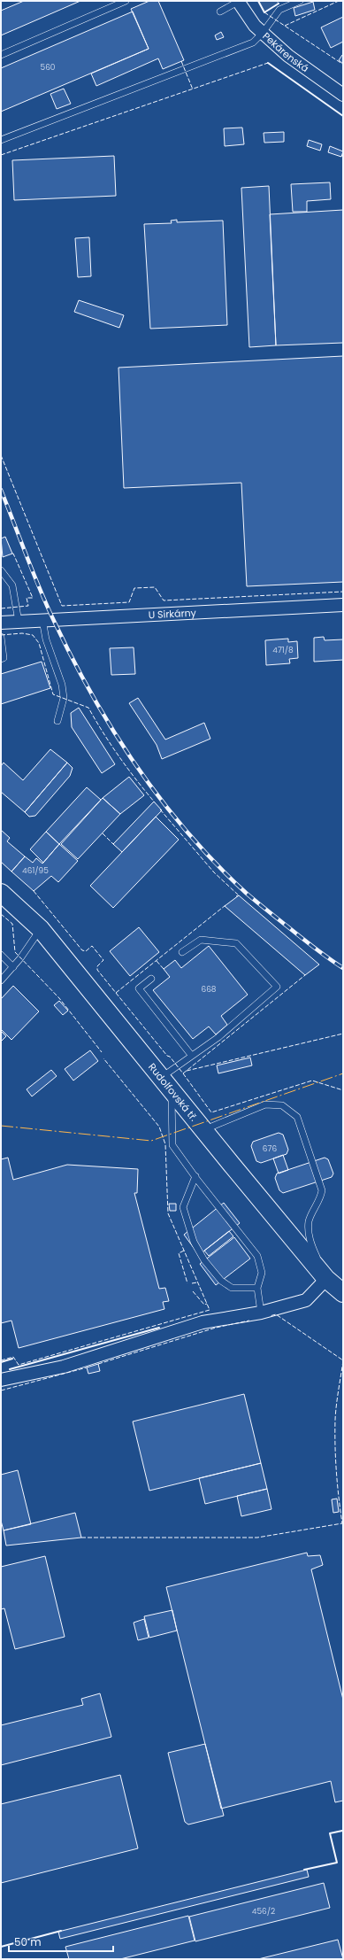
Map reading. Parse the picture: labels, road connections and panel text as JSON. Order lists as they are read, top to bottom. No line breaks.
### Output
{"streets":{"main road":["Rudolfovská tř."],"street":["Pekárenská","U Sirkárny"]},"house_numbers":["560","471/8","461/95","668","676","456/2"],"scale_bar":"50 m"}
